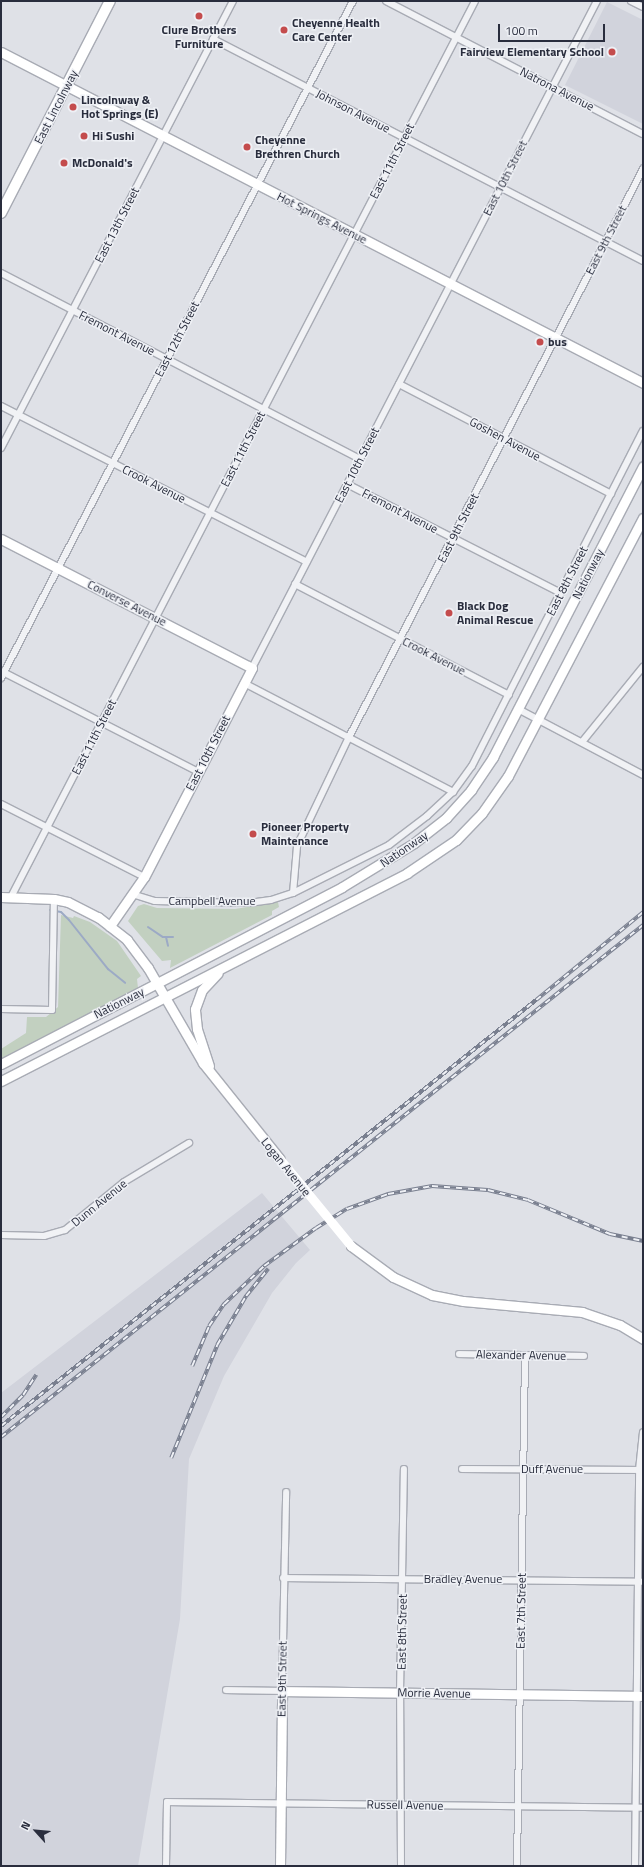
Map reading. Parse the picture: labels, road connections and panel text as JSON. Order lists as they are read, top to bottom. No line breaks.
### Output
{"streets":{"main road":["East Lincolnway","East 10th Street","Hot Springs Avenue","East 9th Street","Nationway","Converse Avenue","Logan Avenue","Morrie Avenue"],"street":["Natrona Avenue","Johnson Avenue","East 11th Street","East 13th Street","Fremont Avenue","East 12th Street","Goshen Avenue","Crook Avenue","East 8th Street","Campbell Avenue","Dunn Avenue","Alexander Avenue","Duff Avenue","Bradley Avenue","East 7th Street","Russell Avenue"]},"crossings":[["Natrona Avenue","East 11th Street"],["Natrona Avenue","East 10th Street"],["East Lincolnway","Hot Springs Avenue"],["Johnson Avenue","East 11th Street"],["Johnson Avenue","East 10th Street"],["Johnson Avenue","East 13th Street"],["Johnson Avenue","East 9th Street"],["Johnson Avenue","East 12th Street"],["East 11th Street","Hot Springs Avenue"],["East 11th Street","Fremont Avenue"],["East 11th Street","Crook Avenue"],["East 11th Street","Converse Avenue"],["East 11th Street","Logan Avenue"],["East 10th Street","Hot Springs Avenue"],["East 10th Street","Fremont Avenue"],["East 10th Street","Goshen Avenue"],["East 10th Street","Crook Avenue"],["East 10th Street","Converse Avenue"],["East 10th Street","Campbell Avenue"],["East 10th Street","Logan Avenue"],["Hot Springs Avenue","East 13th Street"],["Hot Springs Avenue","East 9th Street"],["Hot Springs Avenue","East 12th Street"],["East 13th Street","Fremont Avenue"],["East 13th Street","Crook Avenue"],["East 9th Street","Fremont Avenue"],["East 9th Street","Goshen Avenue"],["East 9th Street","Crook Avenue"],["East 9th Street","Campbell Avenue"],["East 9th Street","Bradley Avenue"],["East 9th Street","Morrie Avenue"],["East 9th Street","Russell Avenue"],["Fremont Avenue","East 12th Street"],["Fremont Avenue","East 8th Street"],["East 12th Street","Crook Avenue"],["East 12th Street","Converse Avenue"],["Goshen Avenue","East 8th Street"],["Crook Avenue","East 8th Street"],["Nationway","Logan Avenue"],["East 8th Street","Campbell Avenue"],["East 8th Street","Bradley Avenue"],["East 8th Street","Morrie Avenue"],["East 8th Street","Russell Avenue"],["Alexander Avenue","East 7th Street"],["Duff Avenue","East 7th Street"],["Bradley Avenue","East 7th Street"],["East 7th Street","Morrie Avenue"],["East 7th Street","Russell Avenue"]],"places":["Clure Brothers Furniture","Cheyenne Health Care Center","Fairview Elementary School","Lincolnway & Hot Springs (E)","Hi Sushi","Cheyenne Brethren Church","McDonald's","bus","Black Dog Animal Rescue","Pioneer Property Maintenance"],"scale_bar":"100 m","north":"top left"}
